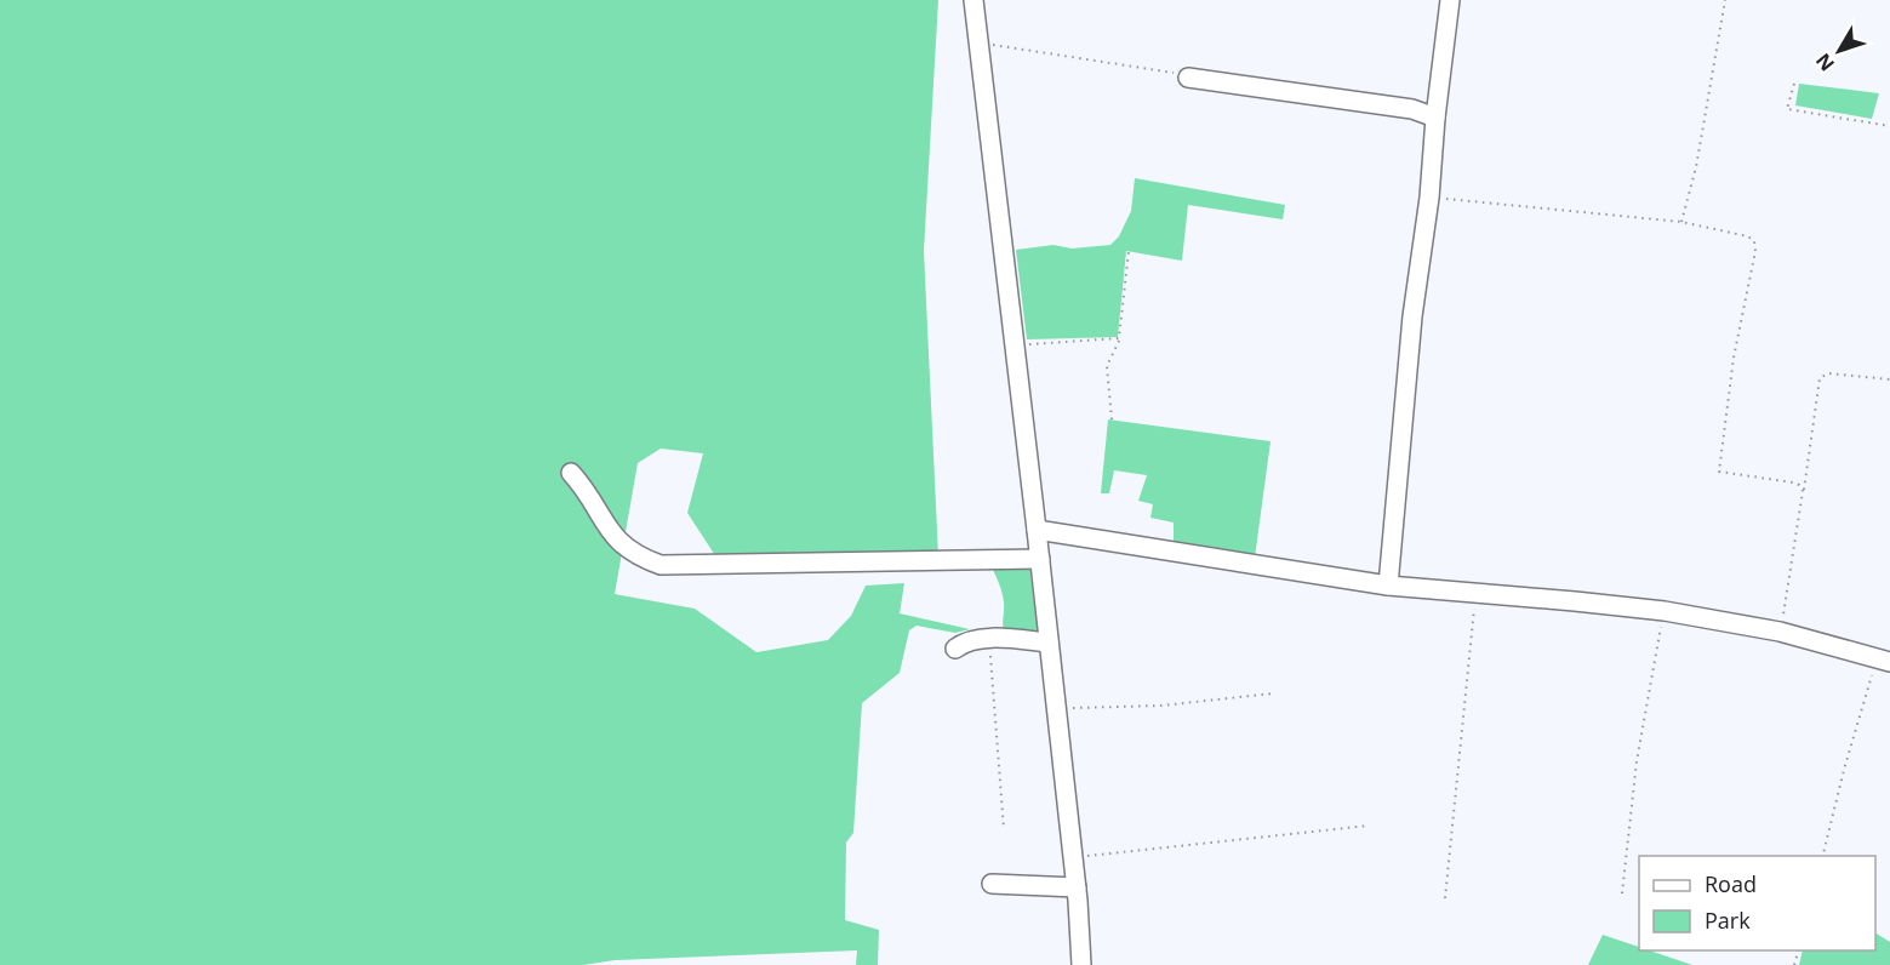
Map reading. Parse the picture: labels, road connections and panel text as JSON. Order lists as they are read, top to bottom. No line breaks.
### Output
{"legend":["Road","Park"],"north":"bottom left"}
